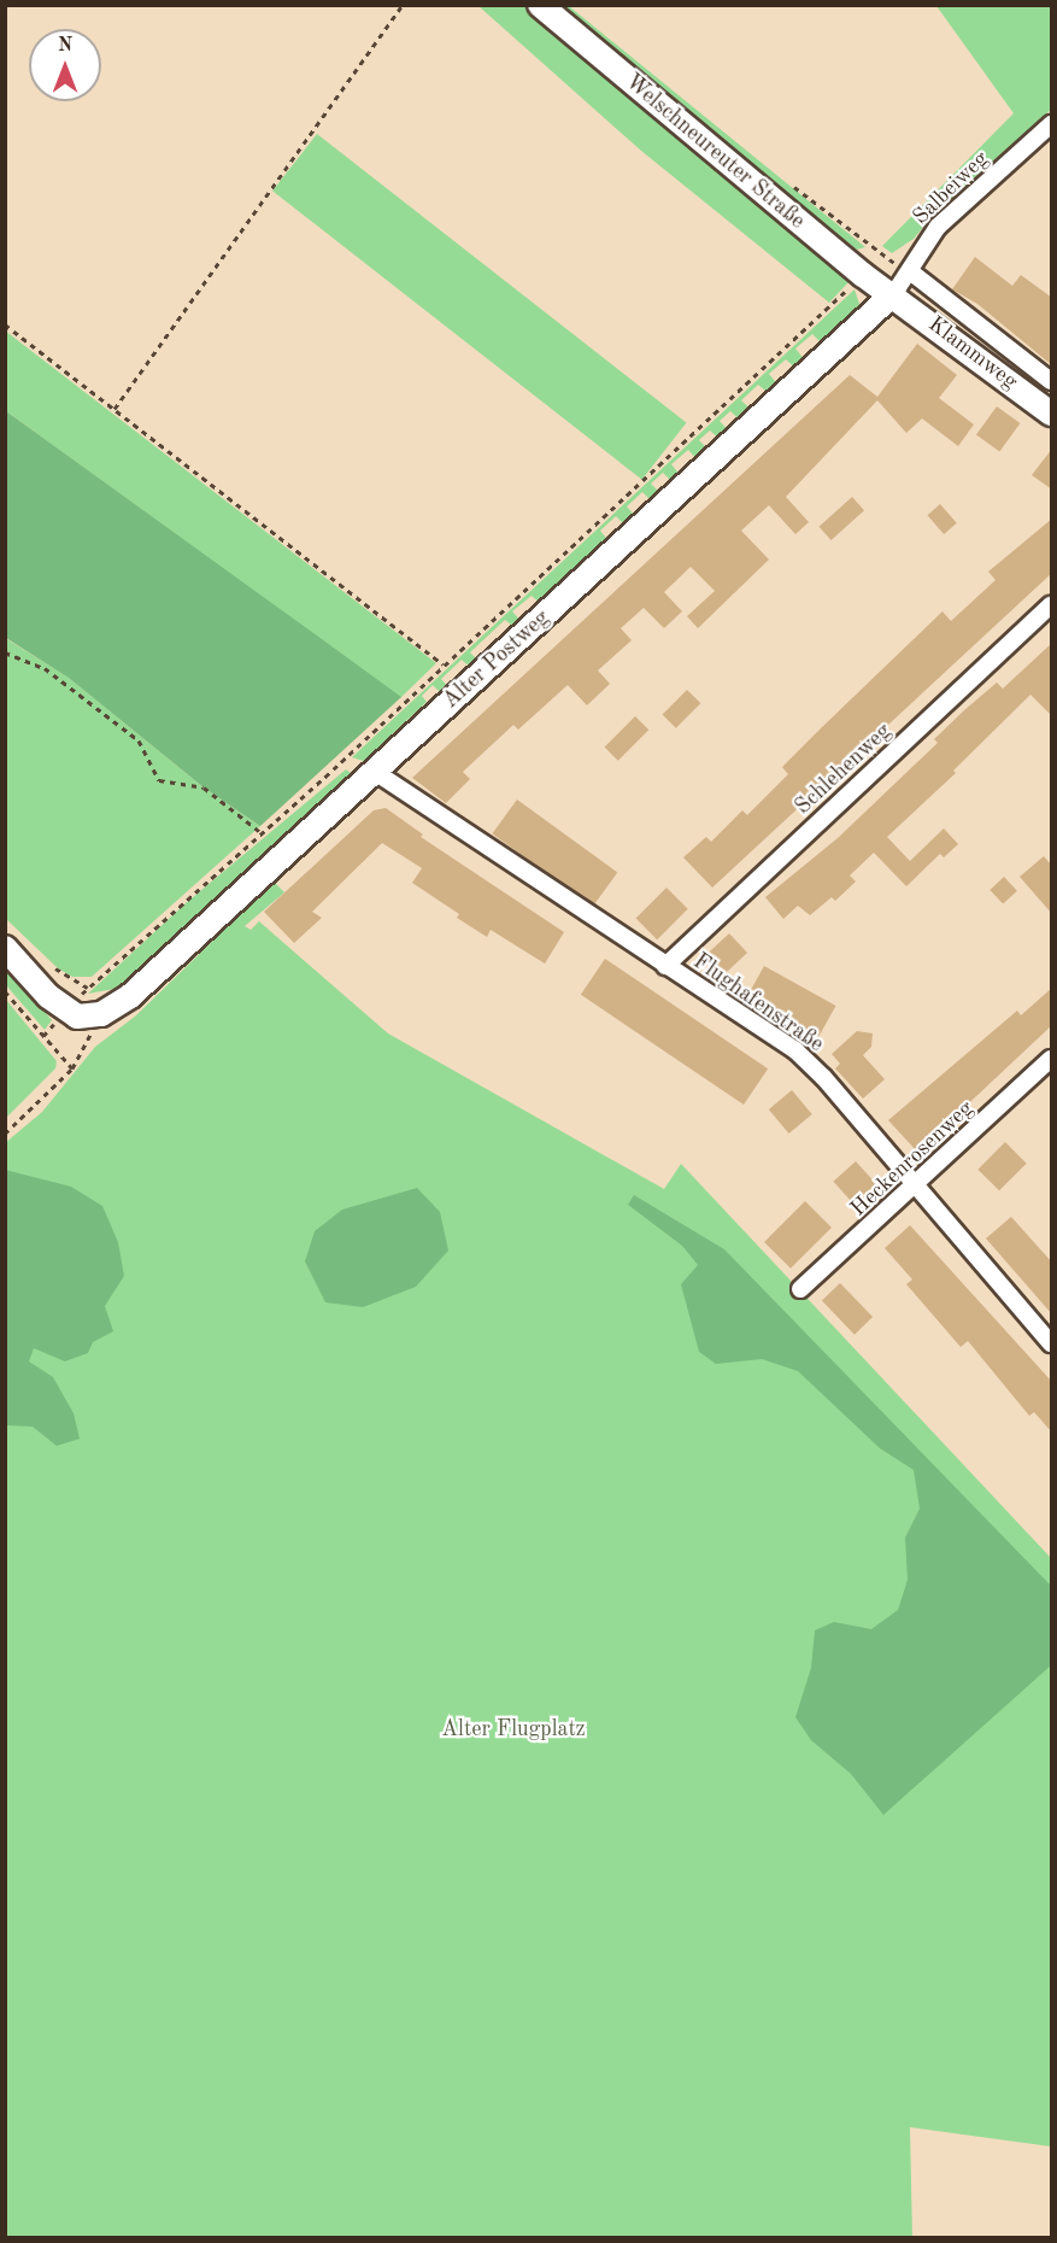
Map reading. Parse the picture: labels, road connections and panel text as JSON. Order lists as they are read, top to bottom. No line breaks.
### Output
{"streets":{"main road":["Welschneureuter Straße","Klammweg","Alter Postweg"],"street":["Salbeiweg","Schlehenweg","Flughafenstraße","Heckenrosenweg"]},"crossings":[["Welschneureuter Straße","Salbeiweg"],["Welschneureuter Straße","Klammweg"],["Welschneureuter Straße","Alter Postweg"],["Salbeiweg","Klammweg"],["Salbeiweg","Alter Postweg"],["Klammweg","Alter Postweg"],["Alter Postweg","Flughafenstraße"],["Schlehenweg","Flughafenstraße"],["Flughafenstraße","Heckenrosenweg"]],"parks":["Alter Flugplatz"],"north":"top"}
